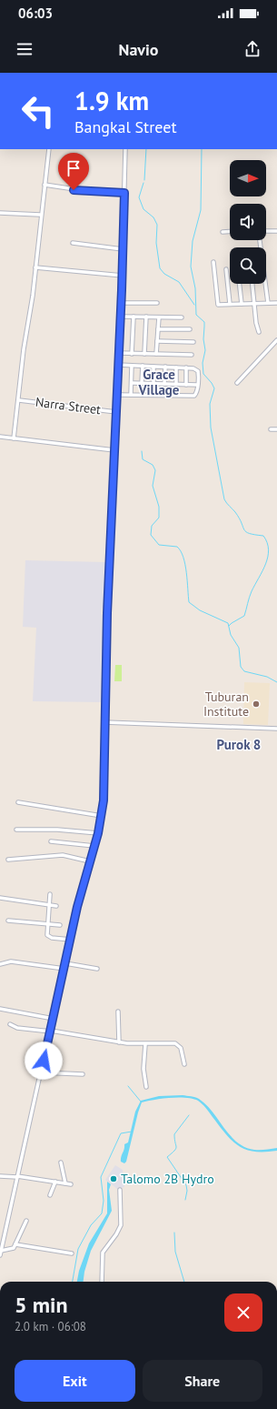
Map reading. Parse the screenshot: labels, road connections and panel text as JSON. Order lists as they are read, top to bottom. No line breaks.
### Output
{"streets":{"street":["Narra Street"]},"districts":["Grace Village","Purok 8"],"places":["Tuburan Institute","Talomo 2B Hydro"],"north":"right","page":{"status":"06:03","header":"Navio","turn":["1.9 km","Bangkal Street"],"heading":["5 min","2.0 km · 06:08"],"buttons":["Exit","Share"]}}
